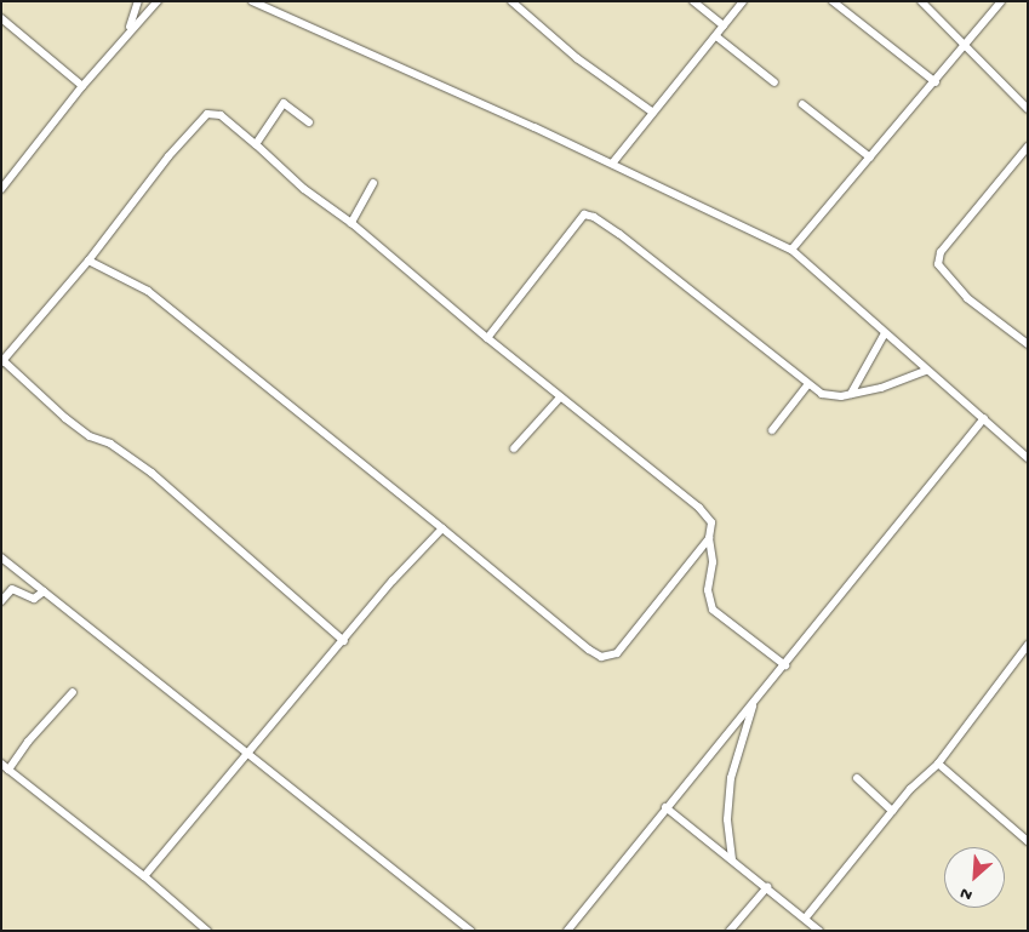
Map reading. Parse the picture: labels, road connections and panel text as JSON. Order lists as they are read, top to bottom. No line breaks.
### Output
{"north":"bottom left"}
